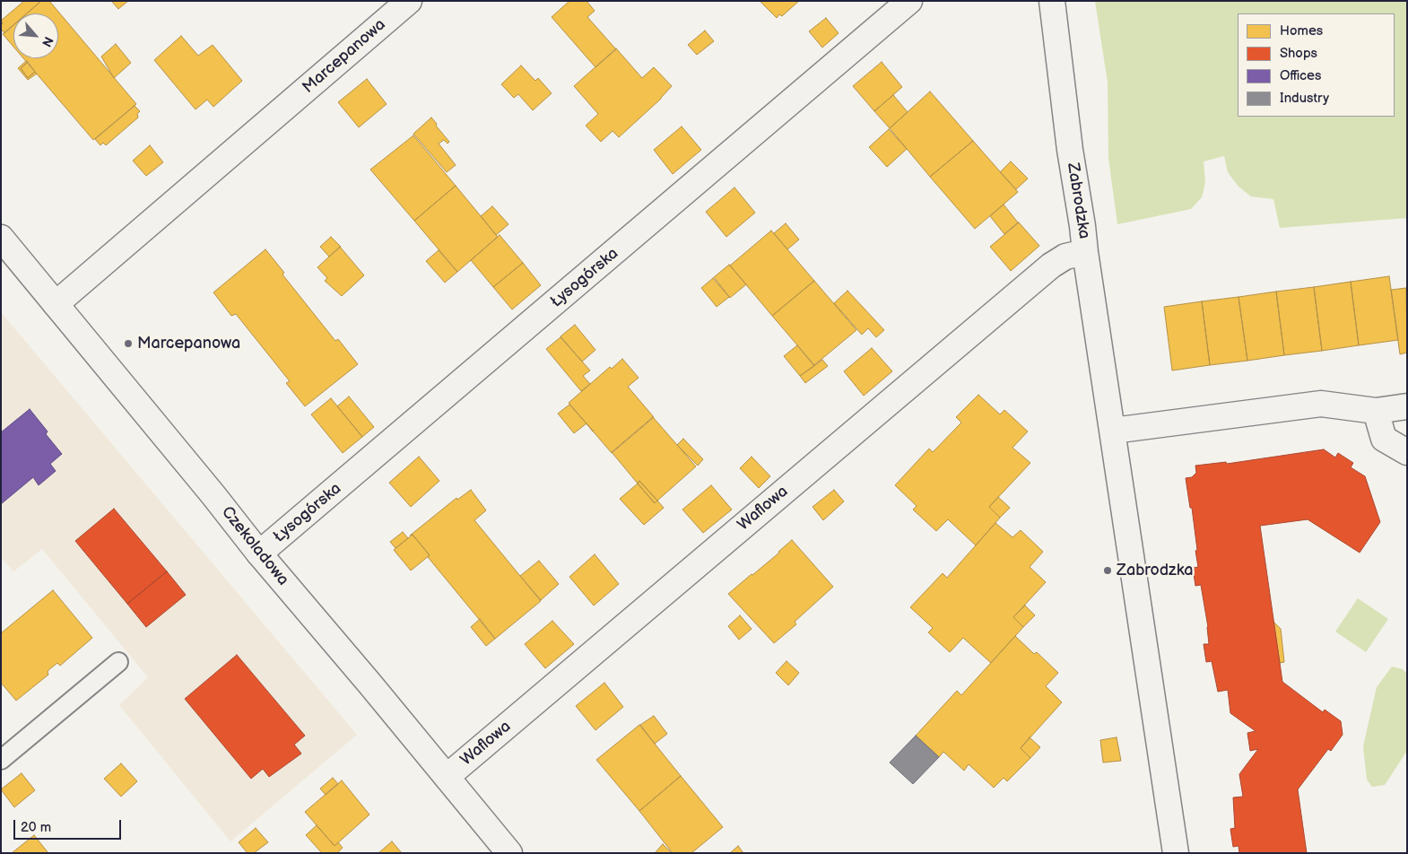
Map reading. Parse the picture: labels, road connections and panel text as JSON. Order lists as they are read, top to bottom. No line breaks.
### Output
{"streets":{"street":["Marcepanowa","Zabrodzka","Łysogórska","Waflowa","Czekoladowa"]},"crossings":[["Marcepanowa","Czekoladowa"],["Zabrodzka","Waflowa"],["Łysogórska","Czekoladowa"],["Waflowa","Czekoladowa"]],"places":["Marcepanowa","Zabrodzka"],"legend":["Homes","Shops","Offices","Industry"],"scale_bar":"20 m","north":"bottom right"}
